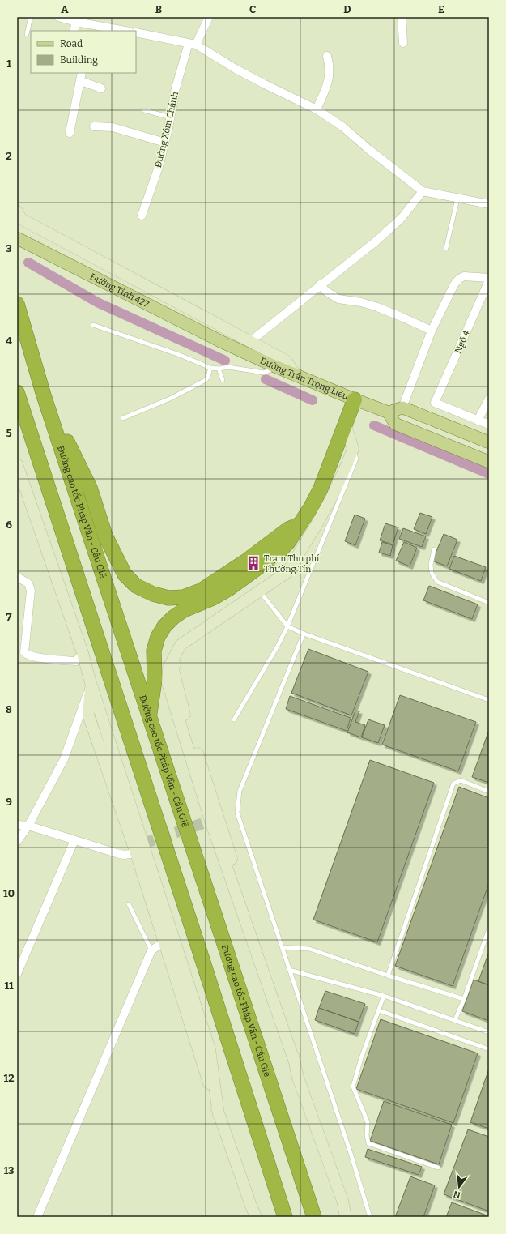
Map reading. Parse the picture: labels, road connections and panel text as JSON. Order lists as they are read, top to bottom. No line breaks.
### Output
{"streets":{"highway":["Đường cao tốc Pháp Vân - Cầu Giẽ"],"main road":["Đường Tỉnh 427","Đường Trần Trọng Liêu"],"street":["Đường Xóm Chánh","Ngõ 4"]},"crossings":[["Đường Tỉnh 427","Đường Trần Trọng Liêu"]],"places":{"building":["Trạm Thu phí Thường Tín"]},"legend":["Road","Building"],"north":"bottom","grid":{"columns":["A","B","C","D","E"],"rows":["1","2","3","4","5","6","7","8","9","10","11","12","13"]}}
